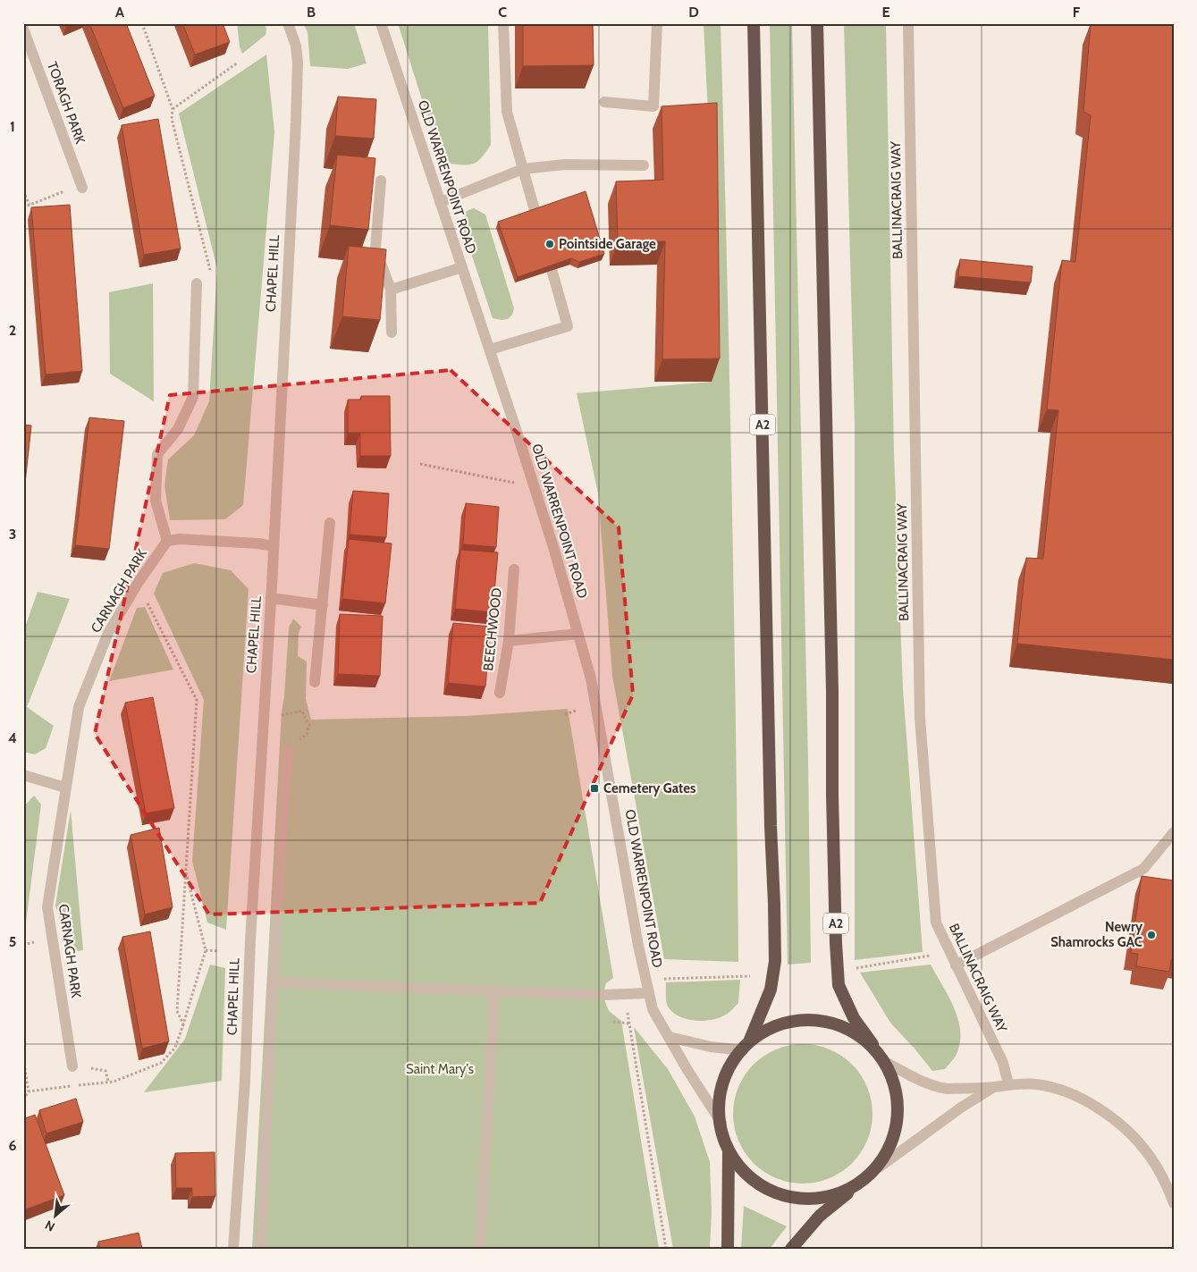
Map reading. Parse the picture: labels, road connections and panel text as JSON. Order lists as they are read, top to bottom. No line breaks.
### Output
{"streets":{"highway":["A2"],"street":["TORAGH PARK","OLD WARRENPOINT ROAD","BALLINACRAIG WAY","CHAPEL HILL","CARNAGH PARK","BEECHWOOD"]},"crossings":[["OLD WARRENPOINT ROAD","A2"]],"parks":["Saint Mary's"],"places":{"other":["Pointside Garage","Newry Shamrocks GAC"],"transit":["Cemetery Gates"]},"north":"bottom left","grid":{"columns":["A","B","C","D","E","F"],"rows":["1","2","3","4","5","6"]}}
